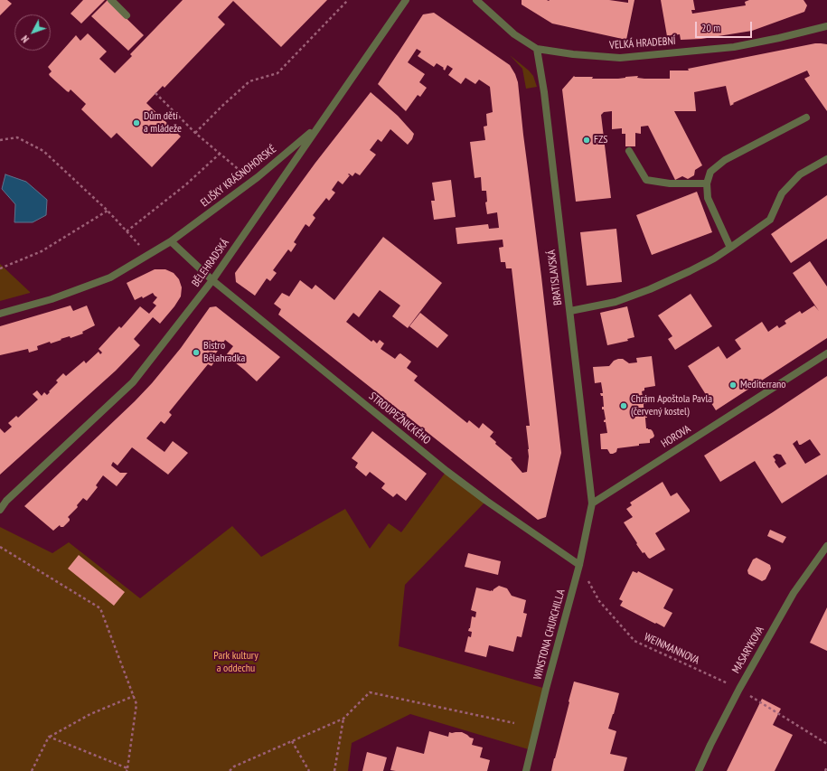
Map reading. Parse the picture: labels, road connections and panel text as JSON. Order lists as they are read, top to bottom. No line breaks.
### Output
{"streets":{"street":["VELKÁ HRADEBNÍ","ELIŠKY KRÁSNOHORSKÉ","BĚLEHRADSKÁ","BRATISLAVSKÁ","STROUPEŽNICKÉHO","HOROVA","WINSTONA CHURCHILLA","MASARYKOVA"],"path":["WEINMANNOVA"]},"crossings":[["VELKÁ HRADEBNÍ","BRATISLAVSKÁ"],["ELIŠKY KRÁSNOHORSKÉ","BĚLEHRADSKÁ"],["BĚLEHRADSKÁ","STROUPEŽNICKÉHO"],["BRATISLAVSKÁ","HOROVA"],["BRATISLAVSKÁ","WINSTONA CHURCHILLA"],["STROUPEŽNICKÉHO","WINSTONA CHURCHILLA"],["STROUPEŽNICKÉHO","WEINMANNOVA"],["HOROVA","WINSTONA CHURCHILLA"],["WINSTONA CHURCHILLA","WEINMANNOVA"]],"parks":["Park kultury a oddechu"],"places":["Dům dětí a mládeže","FZS","Bistro Bělahradka","Mediterrano","Chrám Apoštola Pavla (červený kostel)"],"scale_bar":"20 m","north":"bottom left"}
